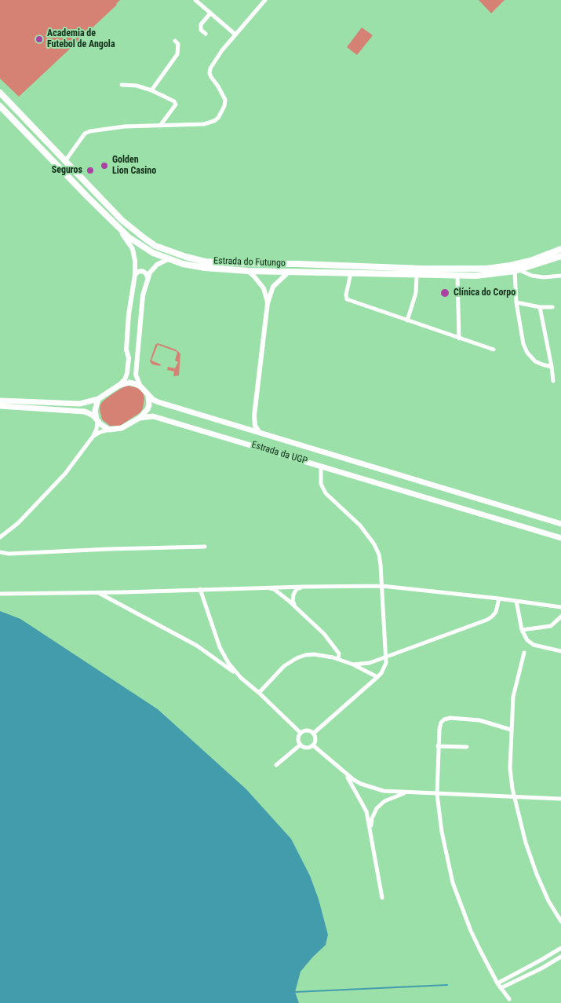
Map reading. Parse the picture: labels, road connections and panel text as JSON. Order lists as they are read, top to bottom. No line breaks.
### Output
{"streets":{"main road":["Estrada do Futungo","Estrada da UGP"]},"places":["Academia de Futebol de Angola","Golden Lion Casino","Seguros","Clínica do Corpo"]}
